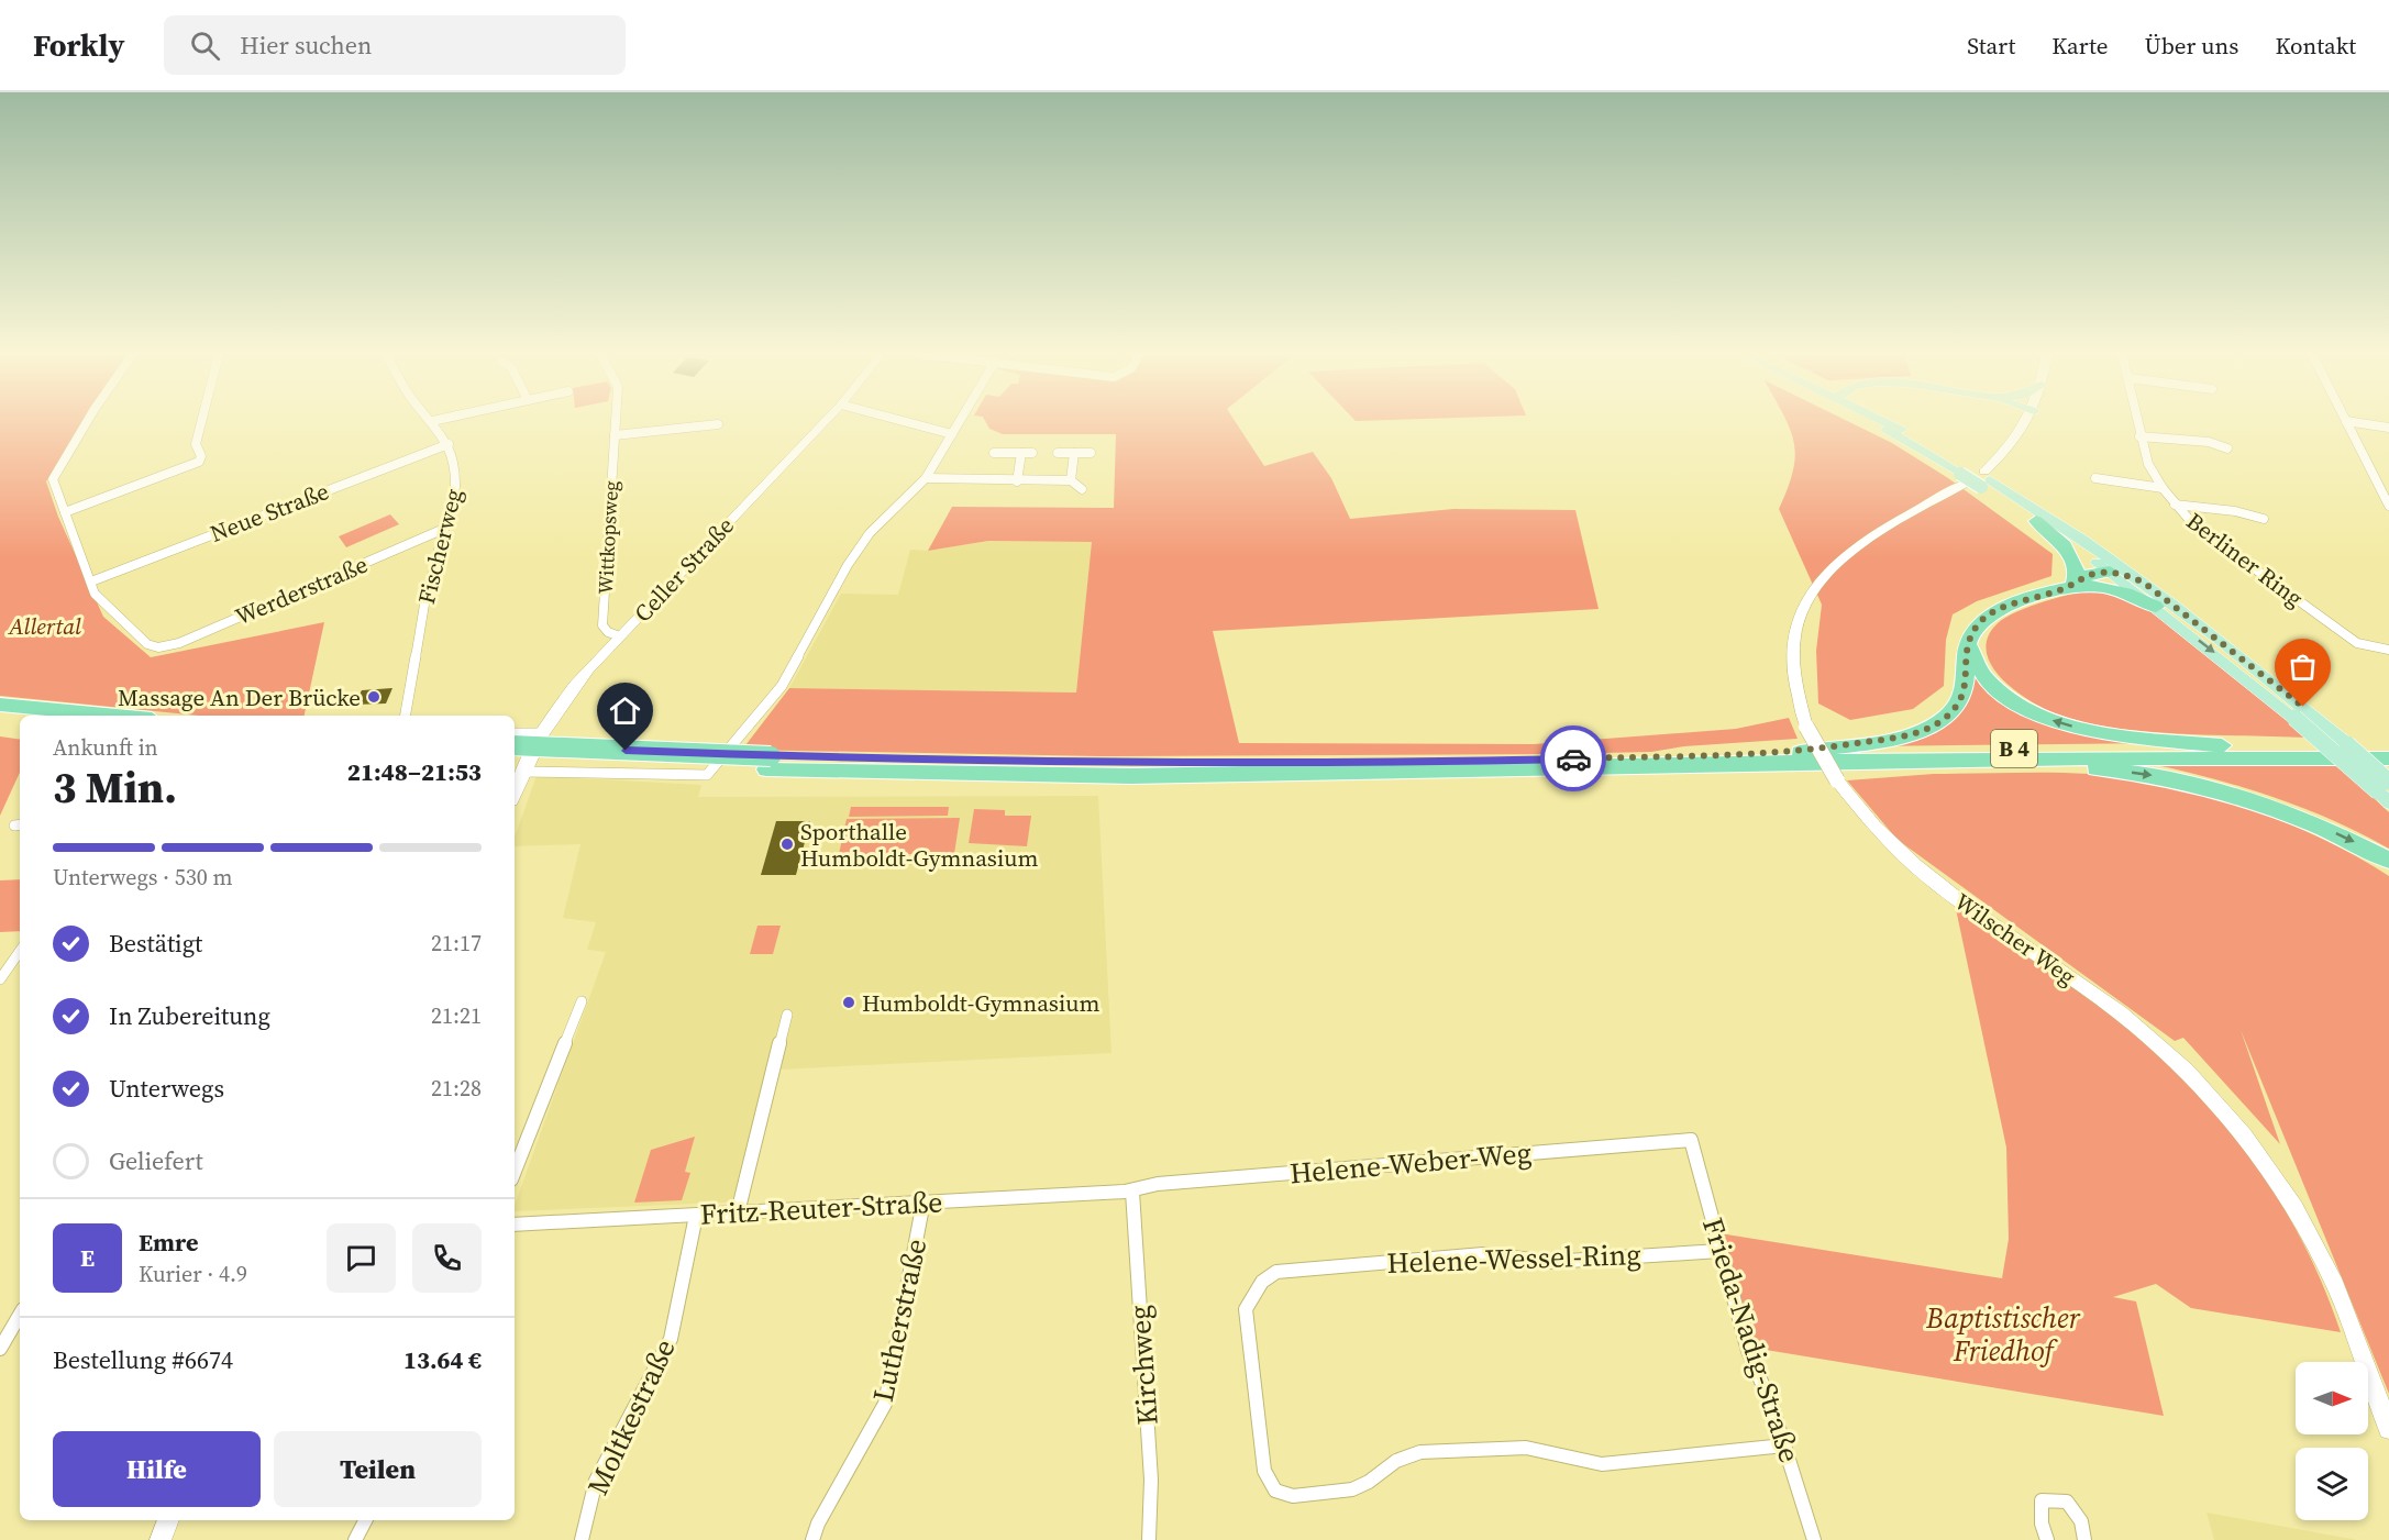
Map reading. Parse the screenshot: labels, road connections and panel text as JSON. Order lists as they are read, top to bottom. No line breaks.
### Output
{"streets":{"highway":["B 4"],"street":["Neue Straße","Wittkopsweg","Fischerweg","Berliner Ring","Celler Straße","Werderstraße","Wilscher Weg","Helene-Weber-Weg","Fritz-Reuter-Straße","Helene-Wessel-Ring","Lutherstraße","Frieda-Nadig-Straße","Kirchweg","Moltkestraße"]},"crossings":[["Neue Straße","Fischerweg"],["Neue Straße","Werderstraße"],["Wittkopsweg","Celler Straße"],["Fischerweg","Werderstraße"],["Celler Straße","B 4"],["Helene-Weber-Weg","Fritz-Reuter-Straße"],["Helene-Weber-Weg","Frieda-Nadig-Straße"],["Helene-Weber-Weg","Kirchweg"],["Fritz-Reuter-Straße","Lutherstraße"],["Fritz-Reuter-Straße","Kirchweg"],["Fritz-Reuter-Straße","Moltkestraße"],["Helene-Wessel-Ring","Frieda-Nadig-Straße"]],"parks":["Allertal","Baptistischer Friedhof"],"places":["Massage An Der Brücke","Sporthalle Humboldt-Gymnasium","Humboldt-Gymnasium"],"north":"right","page":{"header":"Forkly","search":"Hier suchen","nav":["Start","Karte","Über uns","Kontakt"],"heading":["3 Min.","Ankunft in","21:48–21:53"],"panel":["Emre","Kurier · 4.9","Bestellung #6674","13.64 €"],"bar":"Unterwegs · 530 m","list":[["Bestätigt","21:17"],["In Zubereitung","21:21"],["Unterwegs","21:28"],"Geliefert"],"round":"E","buttons":["Hilfe","Teilen"]}}
